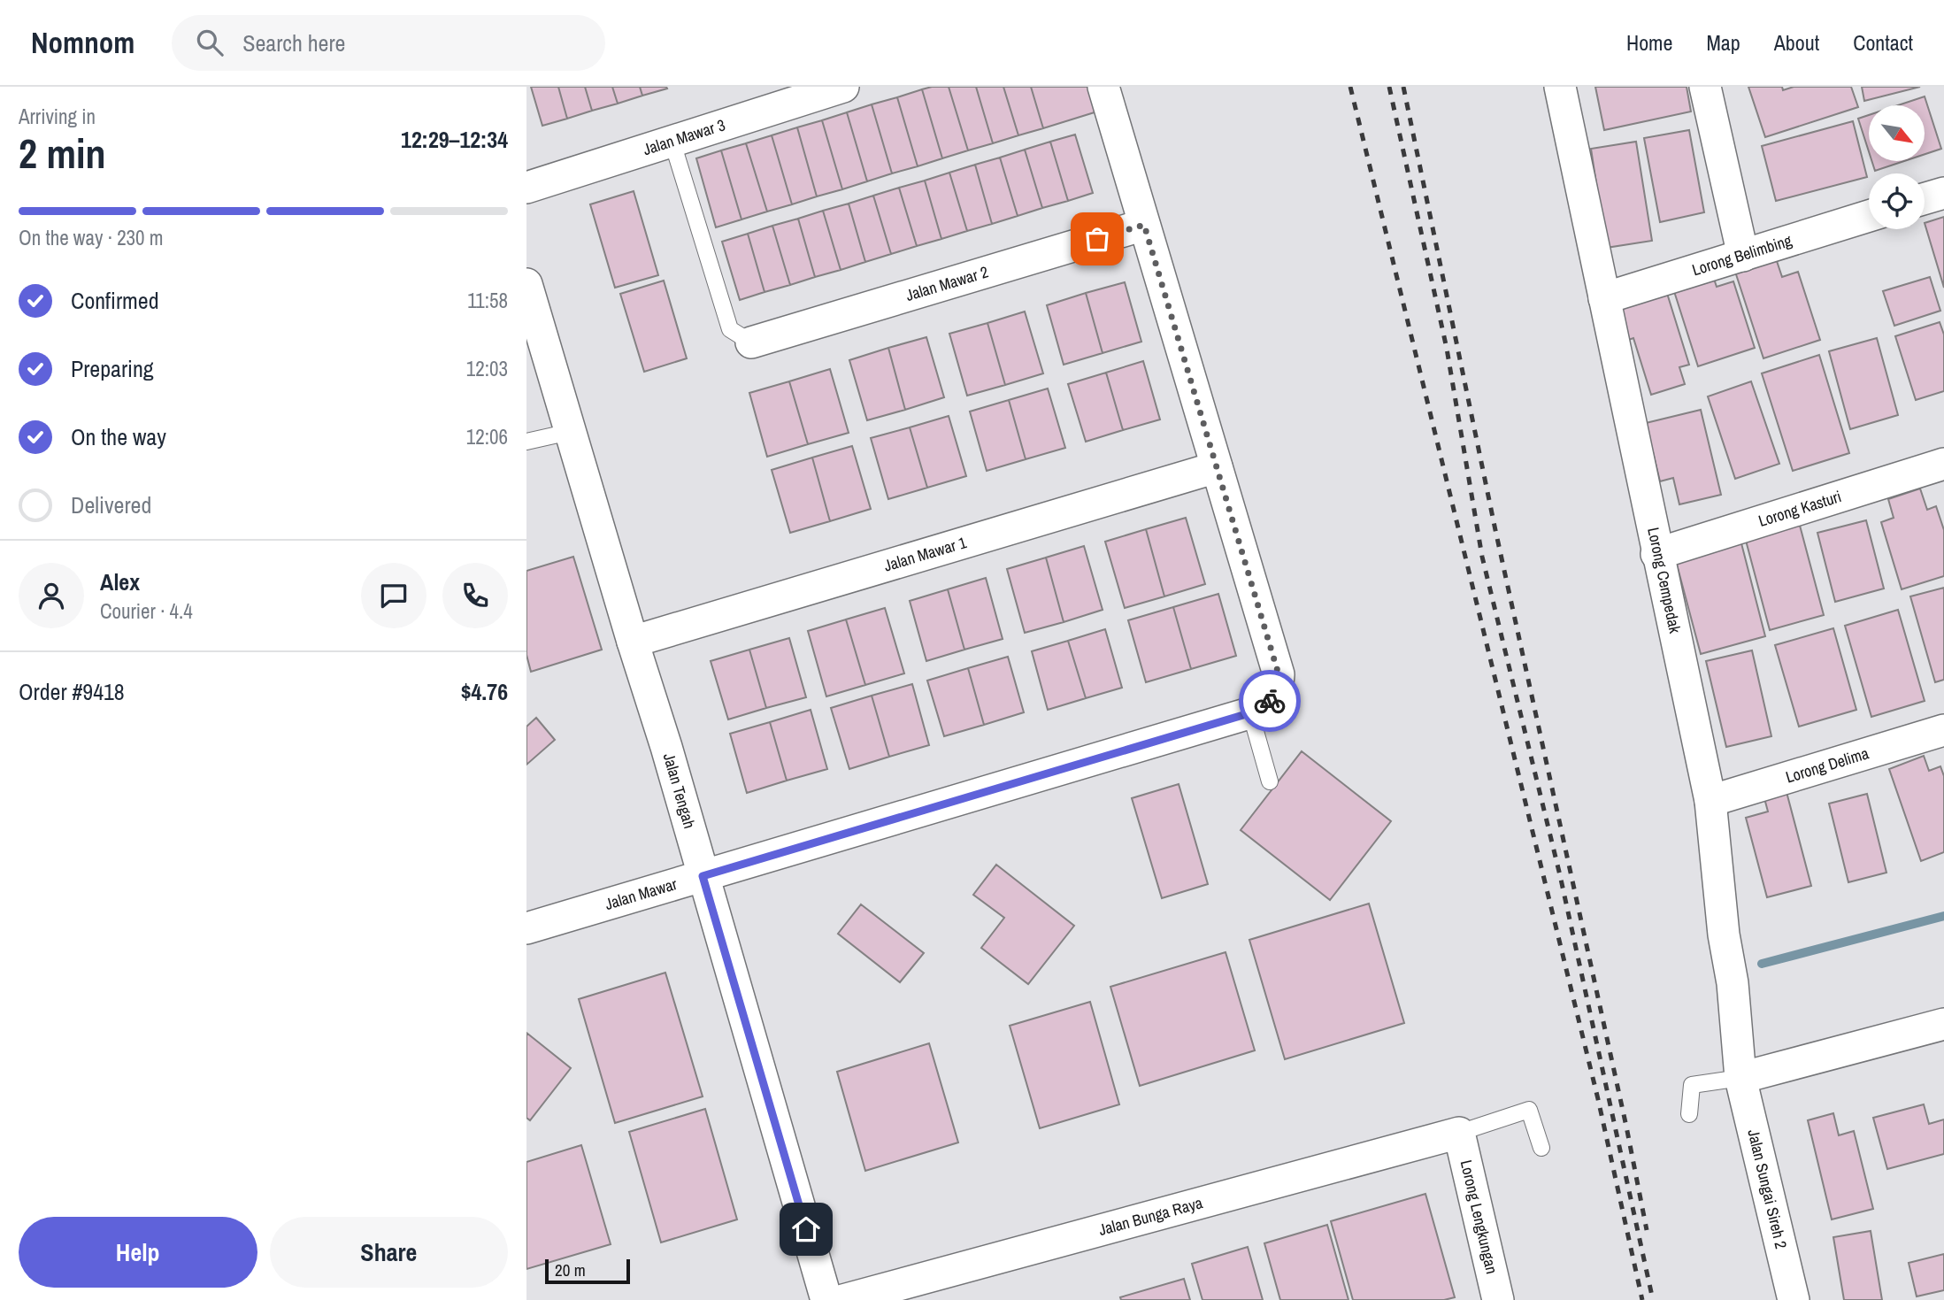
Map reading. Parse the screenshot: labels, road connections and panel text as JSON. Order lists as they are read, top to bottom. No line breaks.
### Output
{"streets":{"street":["Jalan Mawar 3","Lorong Belimbing","Jalan Mawar 2","Lorong Kasturi","Jalan Mawar 1","Lorong Cempedak","Lorong Delima","Jalan Tengah","Jalan Mawar","Jalan Sungai Sireh 2","Jalan Bunga Raya","Lorong Lengkungan"]},"crossings":[["Lorong Belimbing","Lorong Cempedak"],["Jalan Mawar 2","Jalan Mawar"],["Lorong Kasturi","Lorong Cempedak"],["Jalan Mawar 1","Jalan Tengah"],["Jalan Mawar 1","Jalan Mawar"],["Lorong Cempedak","Lorong Delima"],["Lorong Cempedak","Jalan Sungai Sireh 2"],["Jalan Tengah","Jalan Mawar"],["Jalan Bunga Raya","Lorong Lengkungan"]],"scale_bar":"20 m","north":"bottom right","page":{"header":"Nomnom","search":"Search here","nav":["Home","Map","About","Contact"],"heading":["2 min","Arriving in","12:29–12:34"],"panel":["Alex","Courier · 4.4","Order #9418","$4.76"],"bar":"On the way · 230 m","list":[["Confirmed","11:58"],["Preparing","12:03"],["On the way","12:06"],"Delivered"],"buttons":["Help","Share"],"scale":"20 m"}}
